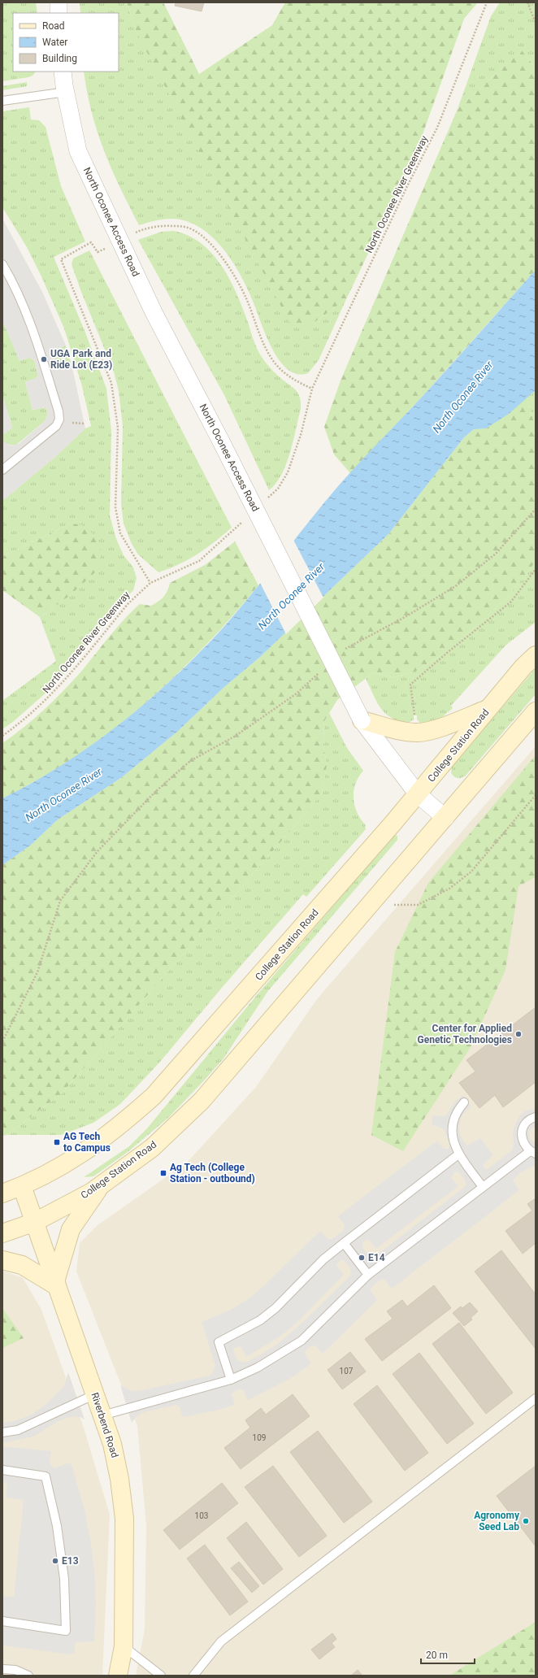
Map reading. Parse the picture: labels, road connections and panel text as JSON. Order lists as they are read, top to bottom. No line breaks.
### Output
{"streets":{"main road":["College Station Road","Riverbend Road"],"street":["North Oconee Access Road"],"path":["North Oconee River Greenway"]},"crossings":[["North Oconee Access Road","College Station Road"],["College Station Road","Riverbend Road"]],"water":["North Oconee River"],"places":{"other":["UGA Park and Ride Lot (E23)","Center for Applied Genetic Technologies","E14","Agronomy Seed Lab","E13"],"transit":["AG Tech to Campus","Ag Tech (College Station - outbound)"]},"house_numbers":["107","109","103"],"legend":["Road","Water","Building"],"scale_bar":"20 m"}
